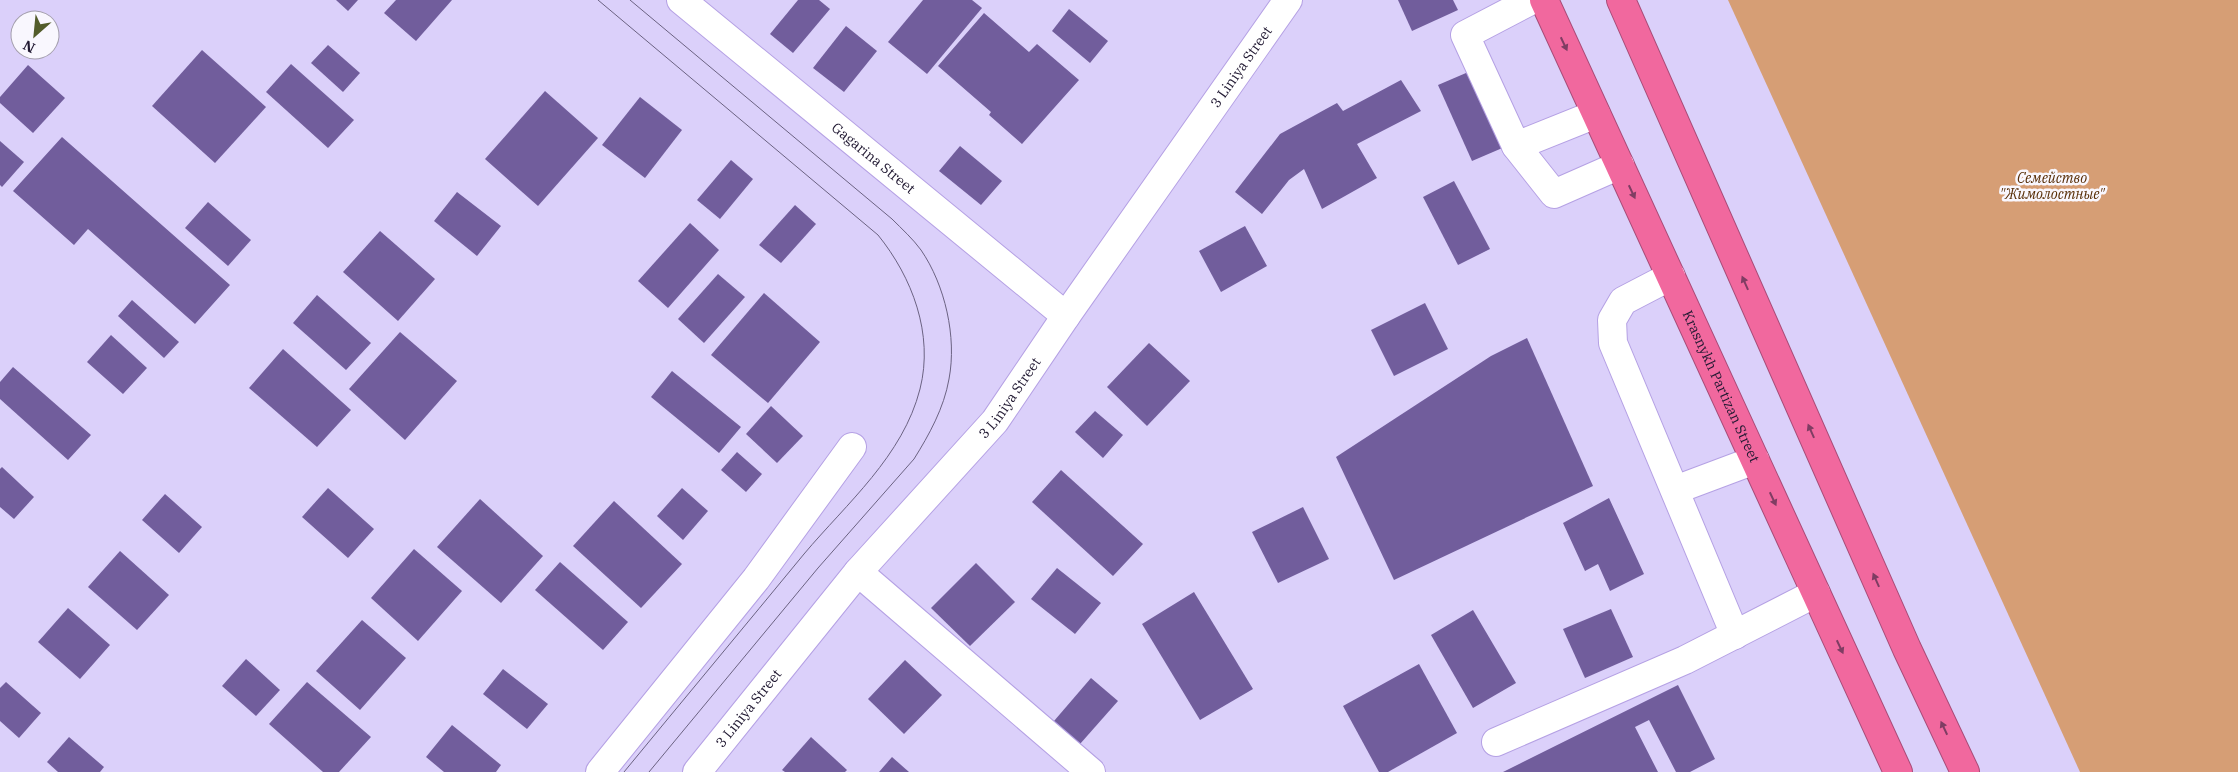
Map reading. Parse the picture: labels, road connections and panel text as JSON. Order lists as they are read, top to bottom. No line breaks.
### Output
{"streets":{"highway":["Krasnykh Partizan Street"],"street":["3 Liniya Street","Gagarina Street"]},"crossings":[["3 Liniya Street","Gagarina Street"]],"parks":["Семейство \"Жимолостные\""],"north":"bottom left"}
